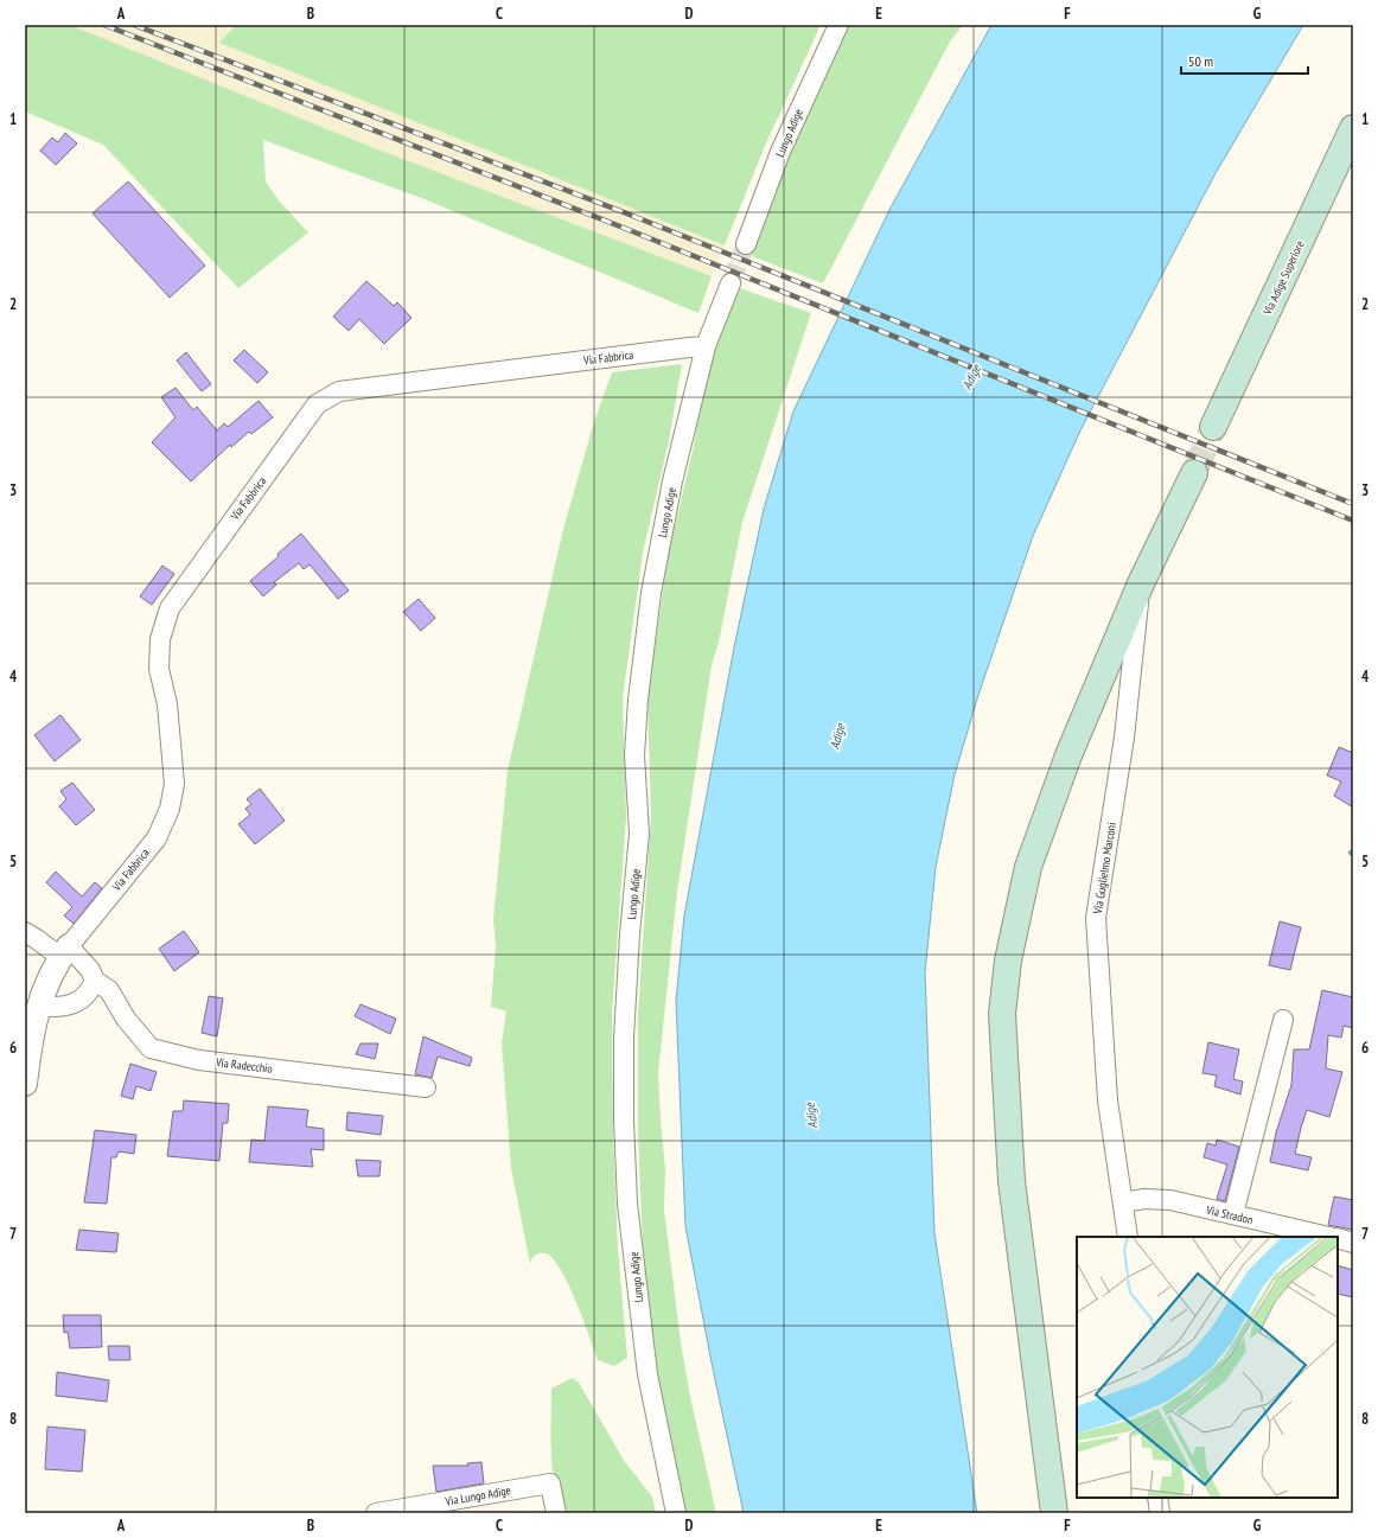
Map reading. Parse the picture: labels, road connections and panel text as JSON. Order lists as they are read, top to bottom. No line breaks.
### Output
{"streets":{"main road":["Via Adige Superiore"],"street":["Lungo Adige","Via Fabbrica","Via Guglielmo Marconi","Via Radecchio","Via Stradon","Via Lungo Adige"]},"crossings":[["Lungo Adige","Via Fabbrica"],["Via Fabbrica","Via Radecchio"],["Via Guglielmo Marconi","Via Stradon"]],"water":["Adige"],"scale_bar":"50 m","grid":{"columns":["A","B","C","D","E","F","G"],"rows":["1","2","3","4","5","6","7","8"]}}
